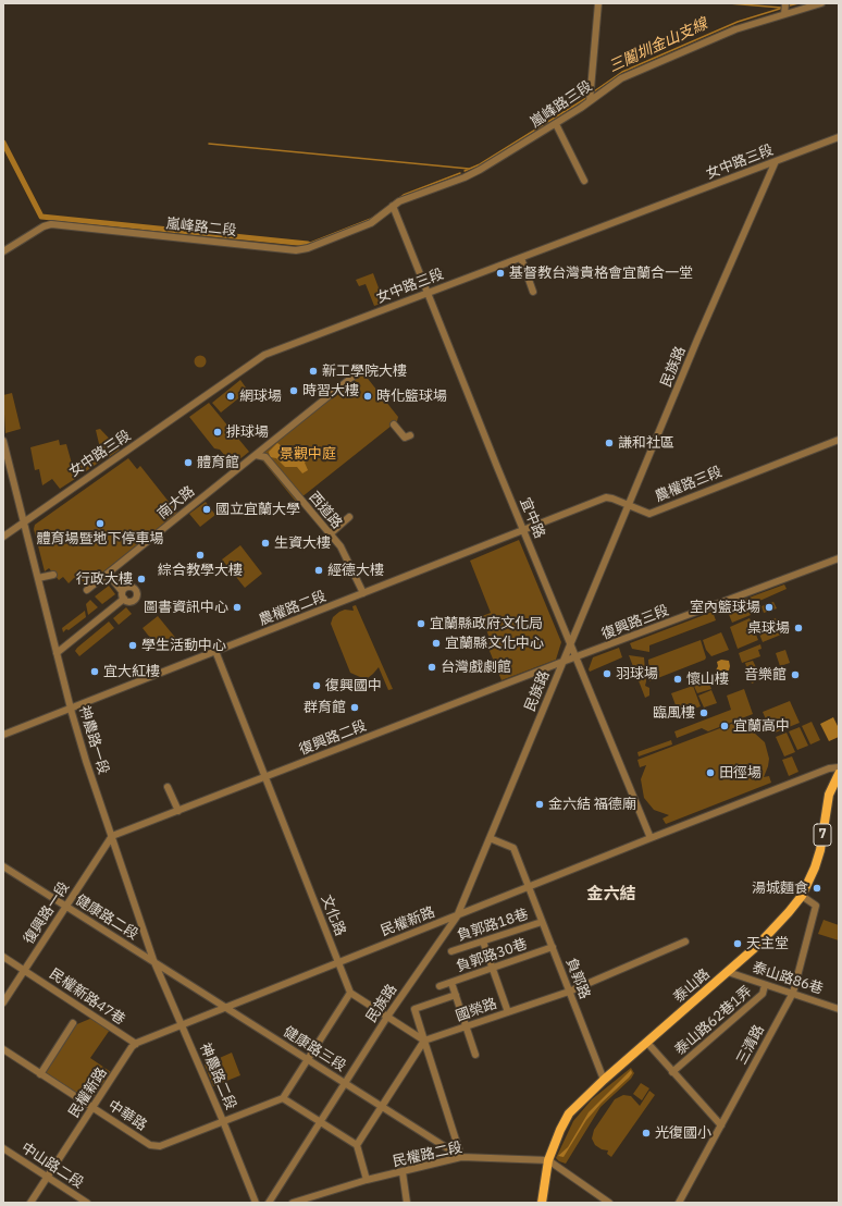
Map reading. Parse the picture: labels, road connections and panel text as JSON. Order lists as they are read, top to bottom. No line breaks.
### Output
{"streets":{"main road":["7","泰山路"],"street":["嵐峰路三段","女中路三段","嵐峰路二段","民族路","農權路三段","南大路","西道路","宜中路","農權路二段","復興路三段","復興路二段","神農路一段","復興路一段","文化路","健康路二段","民權新路","負郭路18巷","負郭路30巷","負郭路","泰山路86巷","民權新路47巷","國榮路","泰山路62巷1弄","三清路","健康路三段","神農路二段","中華路","民權路二段","中山路二段"]},"crossings":[["嵐峰路三段","嵐峰路二段"],["嵐峰路三段","宜中路"],["女中路三段","民族路"],["女中路三段","宜中路"],["女中路三段","神農路一段"],["嵐峰路二段","宜中路"],["民族路","農權路三段"],["民族路","宜中路"],["民族路","復興路三段"],["民族路","復興路二段"],["民族路","民權新路"],["民族路","負郭路"],["民族路","健康路三段"],["農權路三段","宜中路"],["農權路三段","農權路二段"],["南大路","西道路"],["西道路","農權路二段"],["宜中路","農權路二段"],["宜中路","復興路三段"],["宜中路","民權新路"],["農權路二段","神農路一段"],["農權路二段","文化路"],["復興路三段","復興路二段"],["復興路二段","神農路一段"],["復興路二段","復興路一段"],["復興路二段","文化路"],["神農路一段","復興路一段"],["神農路一段","健康路二段"],["神農路一段","健康路三段"],["神農路一段","神農路二段"],["復興路一段","健康路二段"],["復興路一段","民權新路47巷"],["文化路","民權新路"],["健康路二段","健康路三段"],["健康路二段","神農路二段"],["民權新路","負郭路"],["民權新路","民權新路47巷"],["民權新路","健康路三段"],["民權新路","神農路二段"],["民權新路","中華路"],["民權新路","中山路二段"],["負郭路18巷","負郭路"],["負郭路30巷","負郭路"],["負郭路","泰山路"],["負郭路","國榮路"],["泰山路86巷","泰山路"],["泰山路86巷","泰山路62巷1弄"],["泰山路86巷","三清路"],["泰山路","三清路"],["泰山路","民權路二段"],["健康路三段","神農路二段"],["健康路三段","民權路二段"],["神農路二段","中華路"]],"districts":["金六結"],"water":["三鬮圳金山支線"],"parks":["景觀中庭"],"places":["基督教台灣貴格會宜蘭合一堂","新工學院大樓","時習大樓","網球場","時化籃球場","排球場","謙和社區","體育館","國立宜蘭大學","體育場暨地下停車場","生資大樓","綜合教學大樓","經德大樓","行政大樓","圖書資訊中心","室內籃球場","宜蘭縣政府文化局","桌球場","宜蘭縣文化中心","學生活動中心","台灣戲劇館","宜大紅樓","羽球場","音樂館","懷山樓","復興國中","群育館","臨風樓","宜蘭高中","田徑場","金六結 福德廟","湯城麵食","天主堂","光復國小"]}
